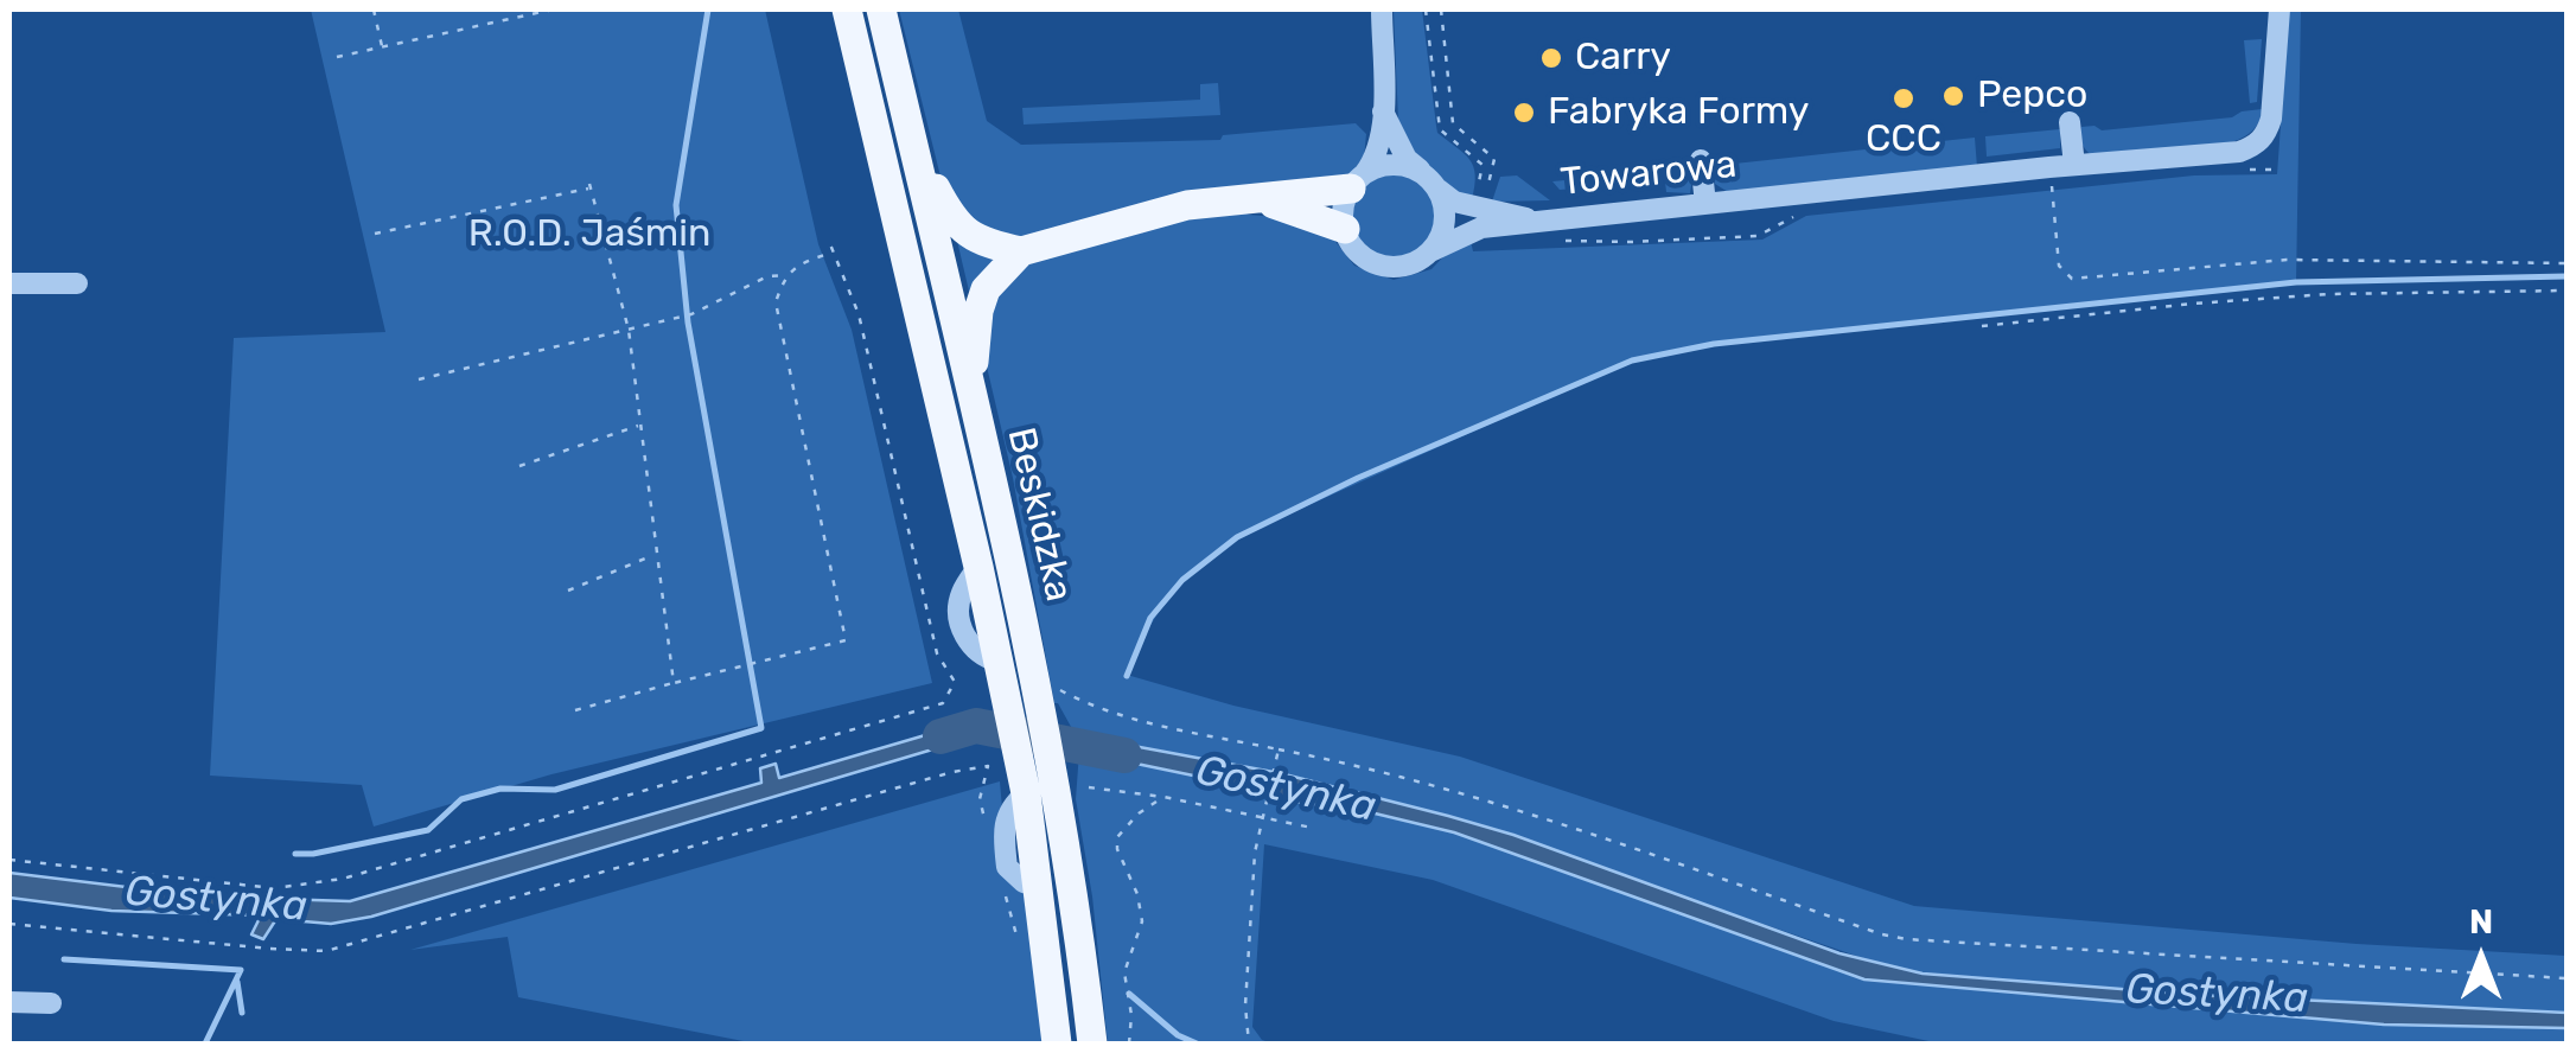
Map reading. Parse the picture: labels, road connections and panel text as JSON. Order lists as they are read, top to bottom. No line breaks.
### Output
{"streets":{"main road":["Beskidzka"],"street":["Towarowa"]},"water":["Gostynka"],"parks":["R.O.D. Jaśmin"],"places":["Carry","Pepco","CCC","Fabryka Formy"],"north":"top"}
